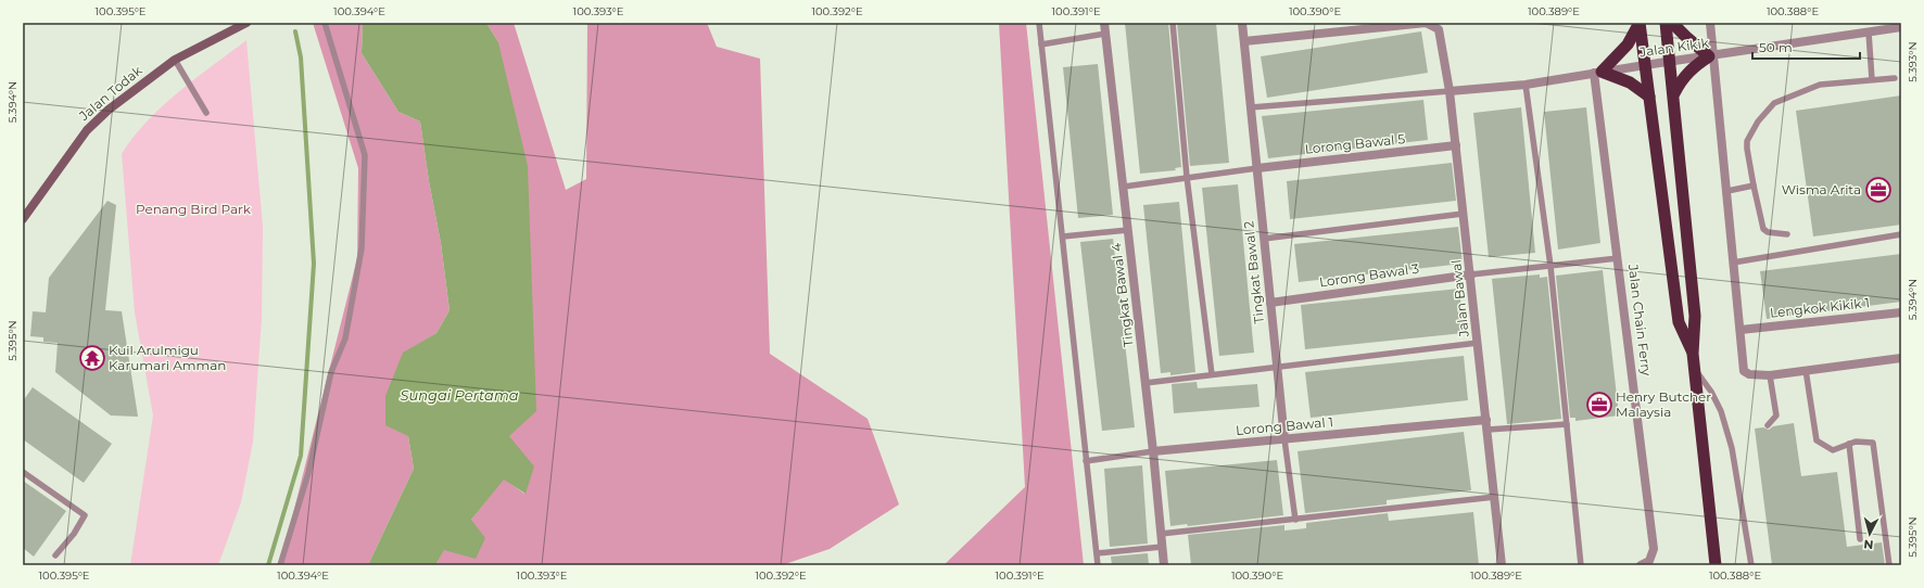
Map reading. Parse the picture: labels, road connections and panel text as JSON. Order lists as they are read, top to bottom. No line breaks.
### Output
{"streets":{"main road":["Jalan Todak"],"street":["Jalan Kikik","Lorong Bawal 5","Tingkat Bawal 2","Lorong Bawal 3","Tingkat Bawal 4","Jalan Bawal","Lengkok Kikik 1","Jalan Chain Ferry","Lorong Bawal 1"]},"crossings":[["Jalan Kikik","Jalan Bawal"],["Jalan Kikik","Jalan Chain Ferry"],["Lorong Bawal 5","Tingkat Bawal 2"],["Lorong Bawal 5","Jalan Bawal"],["Tingkat Bawal 2","Lorong Bawal 3"],["Tingkat Bawal 2","Jalan Bawal"],["Tingkat Bawal 2","Lorong Bawal 1"],["Lorong Bawal 3","Jalan Bawal"],["Tingkat Bawal 4","Lorong Bawal 1"],["Jalan Bawal","Lorong Bawal 1"]],"water":["Sungai Pertama"],"parks":["Penang Bird Park"],"places":{"office":["Wisma Arita","Henry Butcher Malaysia"],"temple":["Kuil Arulmigu Karumari Amman"]},"scale_bar":"50 m","north":"bottom","coordinates":["100.395°E","100.394°E","100.393°E","100.392°E","100.391°E","100.390°E","100.389°E","100.388°E","5.393°N","5.394°N","5.395°N"]}
